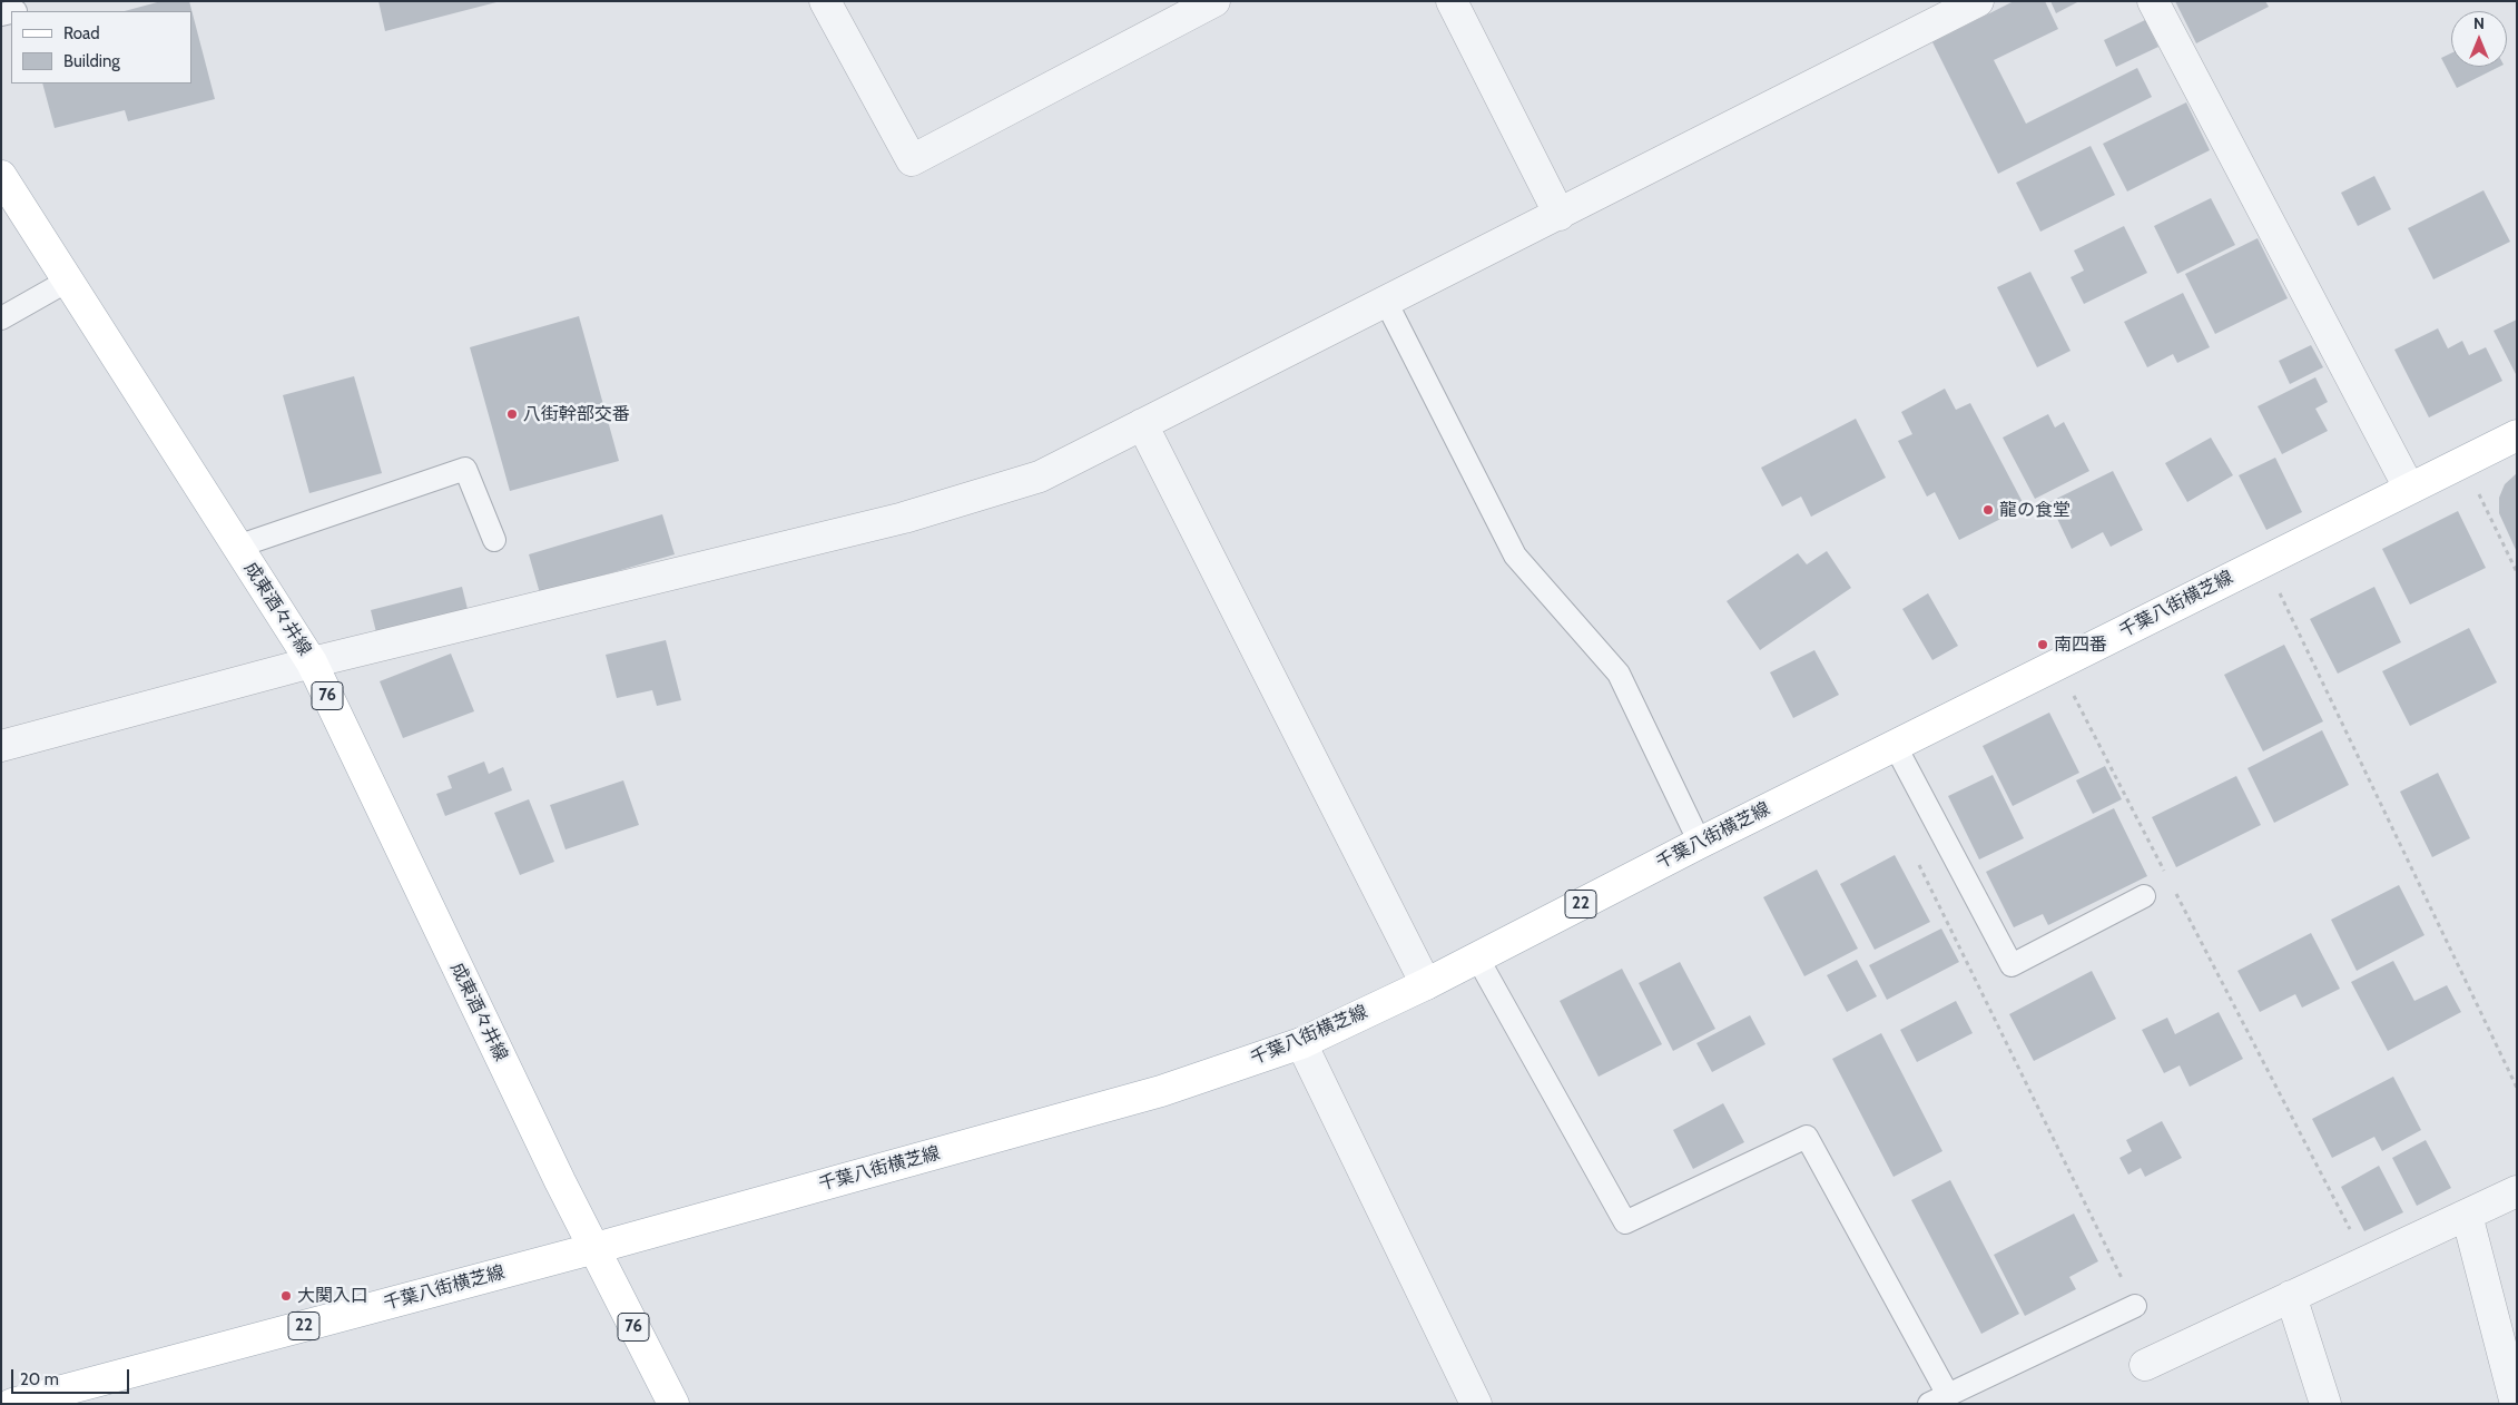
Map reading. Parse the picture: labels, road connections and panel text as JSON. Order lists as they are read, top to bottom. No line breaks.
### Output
{"streets":{"main road":["千葉八街横芝線","成東酒々井線","76","22"]},"crossings":[["千葉八街横芝線","成東酒々井線"],["千葉八街横芝線","76"],["成東酒々井線","76"]],"places":["八街幹部交番","龍の食堂","南四番","大関入口"],"legend":["Road","Building"],"scale_bar":"20 m","north":"top"}
